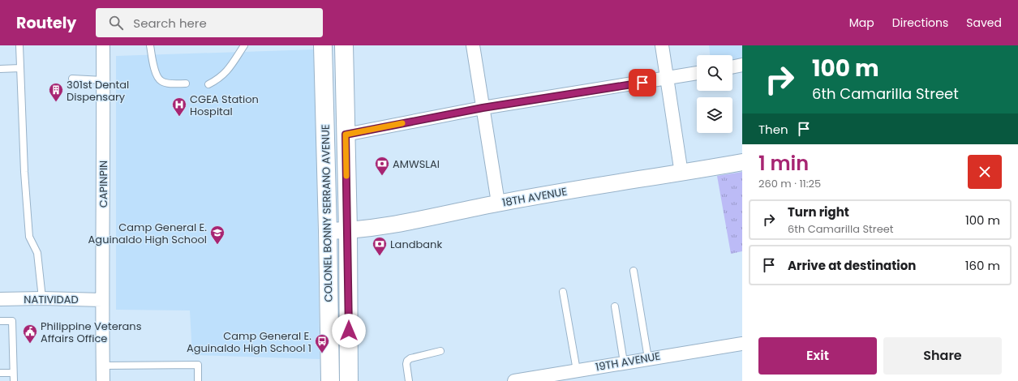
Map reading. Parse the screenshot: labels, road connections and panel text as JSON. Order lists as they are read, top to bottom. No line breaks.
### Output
{"streets":{"main road":["COLONEL BONNY SERRANO AVENUE"],"street":["CAPINPIN","18TH AVENUE","NATIVIDAD","19TH AVENUE"]},"crossings":[["CAPINPIN","NATIVIDAD"],["18TH AVENUE","COLONEL BONNY SERRANO AVENUE"]],"places":{"building":["301st Dental Dispensary"],"hospital":["CGEA Station Hospital"],"bank":["AMWSLAI","Landbank"],"school or university":["Camp General E. Aguinaldo High School"],"public building":["Philippine Veterans Affairs Office"],"bus stop":["Camp General E. Aguinaldo High School 1"]},"page":{"header":"Routely","search":"Search here","nav":["Map","Directions","Saved"],"turn":["100 m","6th Camarilla Street"],"then":"Then","heading":["1 min","260 m · 11:25"],"list":[{"name":"Turn right","note":"6th Camarilla Street","value":"100 m"},{"name":"Arrive at destination","value":"160 m"}],"buttons":["Exit","Share"]}}
